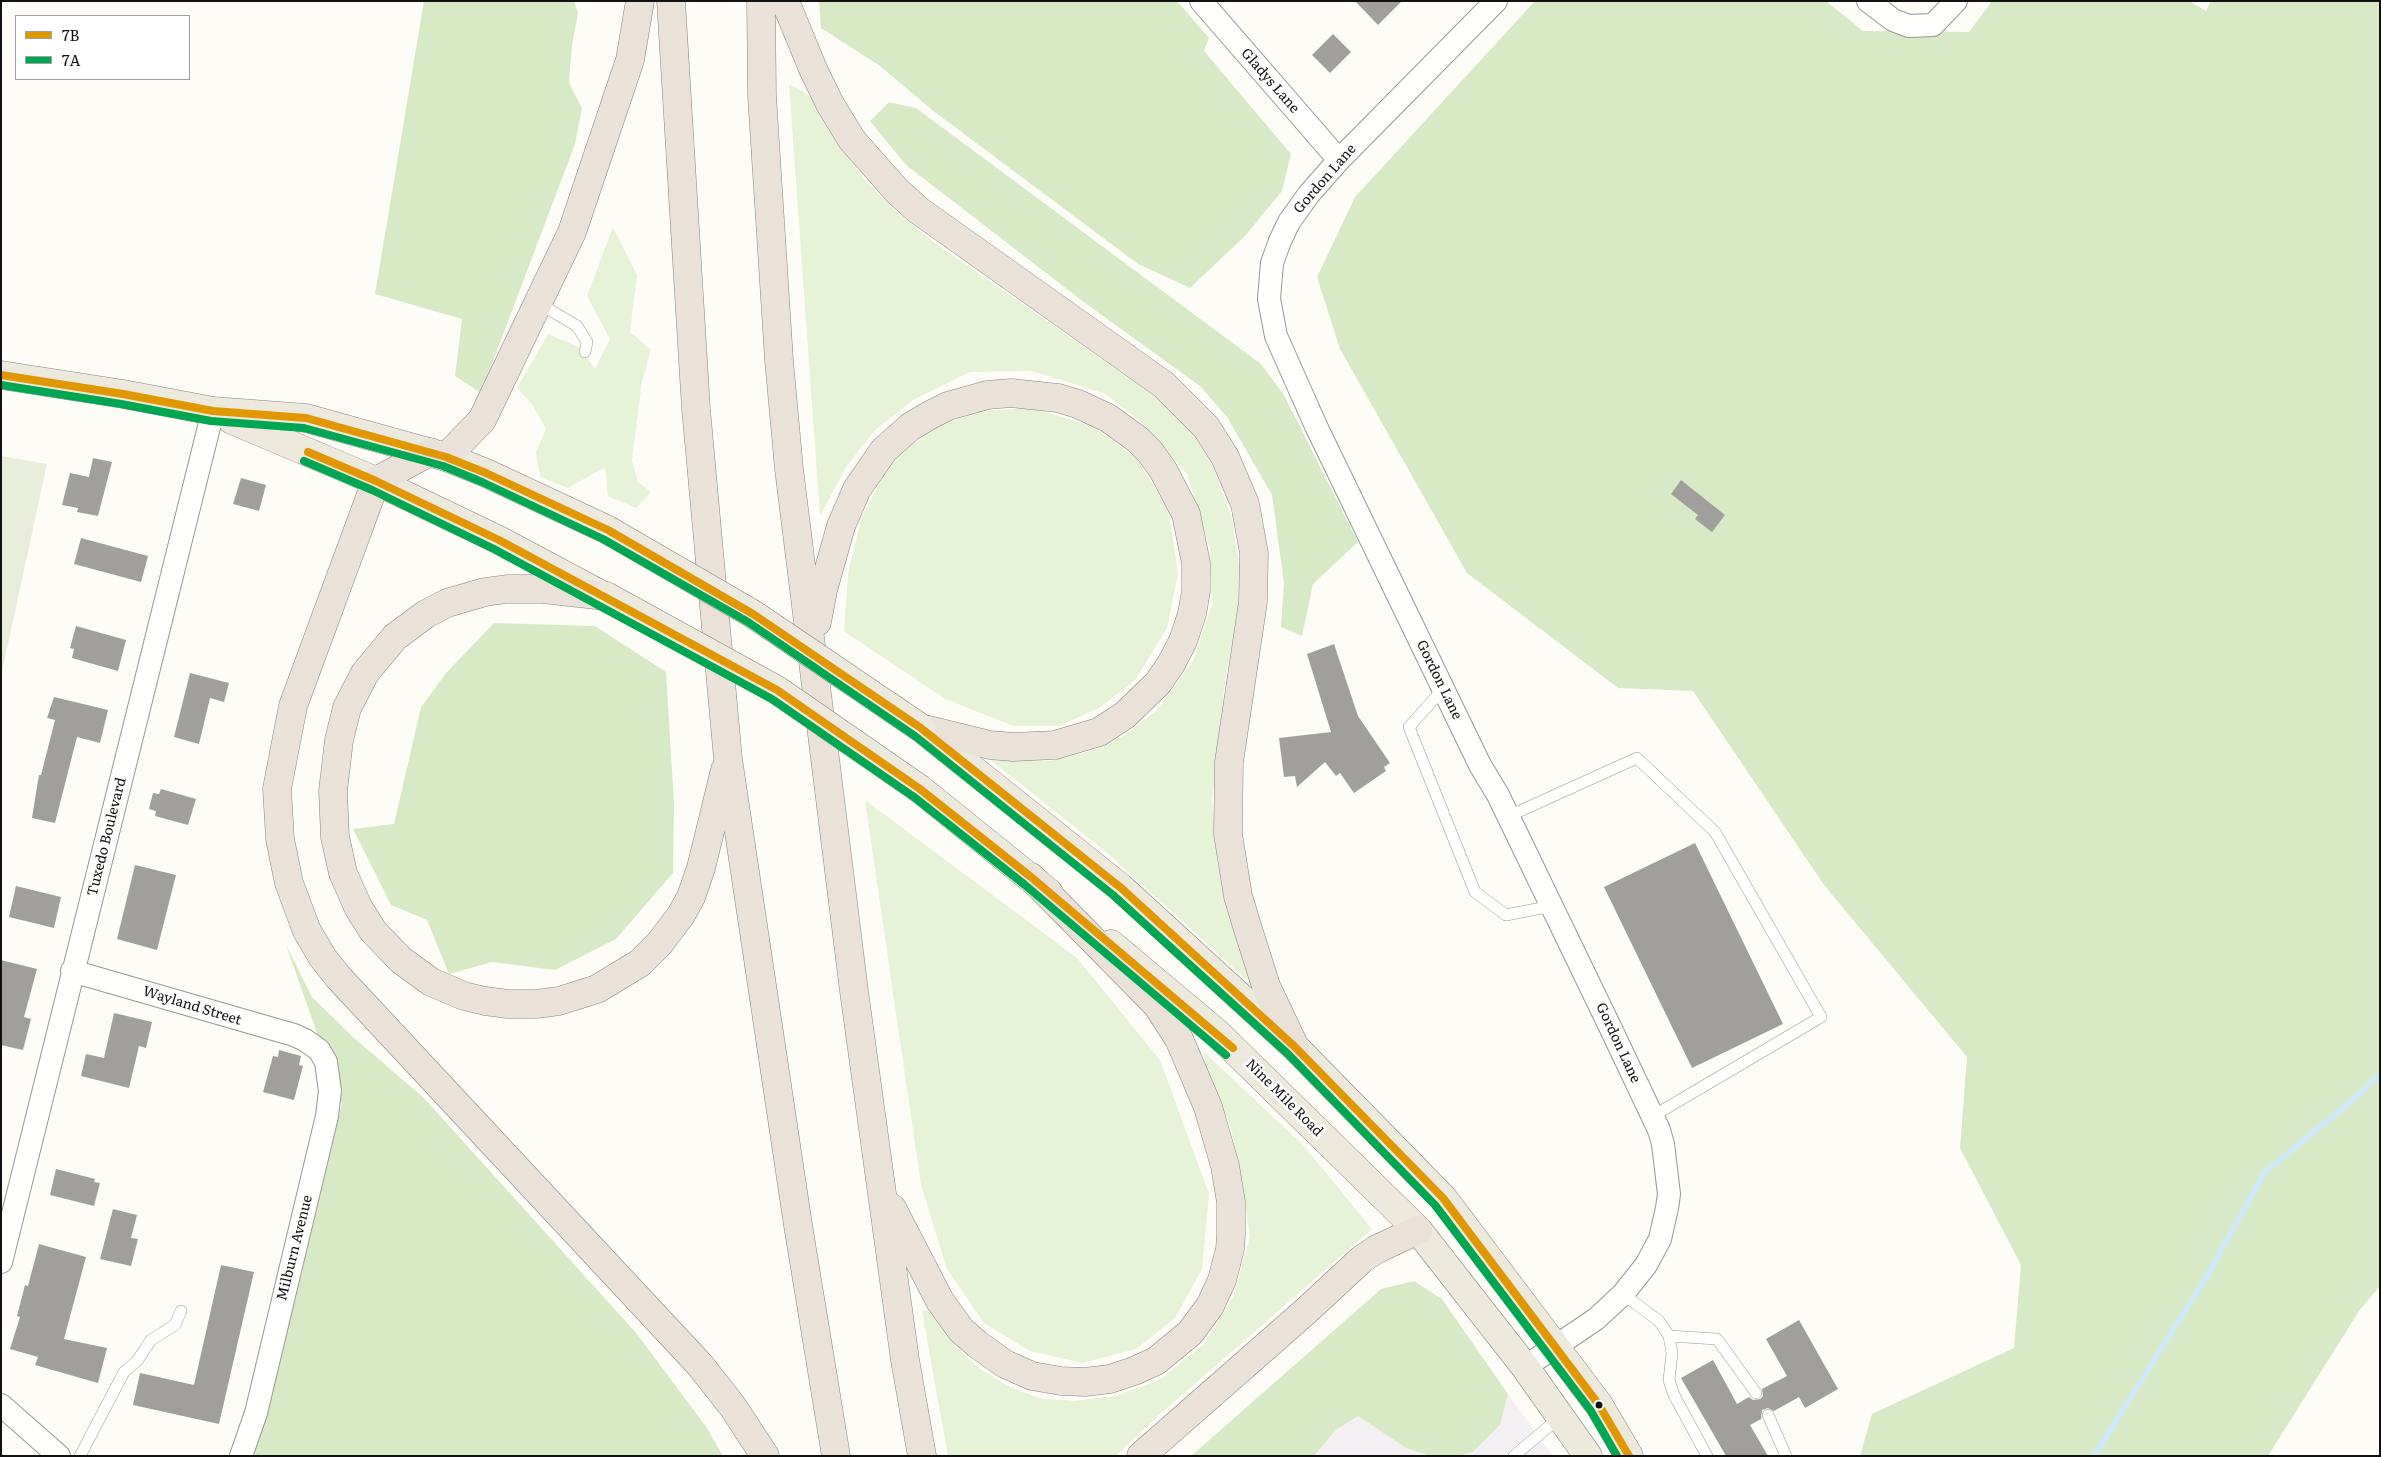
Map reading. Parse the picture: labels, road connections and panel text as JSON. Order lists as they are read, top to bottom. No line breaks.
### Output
{"streets":{"main road":["Nine Mile Road"],"street":["Gladys Lane","Gordon Lane","Tuxedo Boulevard","Wayland Street","Milburn Avenue"]},"crossings":[["Gladys Lane","Gordon Lane"],["Gordon Lane","Nine Mile Road"],["Tuxedo Boulevard","Wayland Street"],["Tuxedo Boulevard","Nine Mile Road"],["Wayland Street","Milburn Avenue"]],"lines":["transit line 7B","transit line 7A"],"legend":["7B","7A"]}
